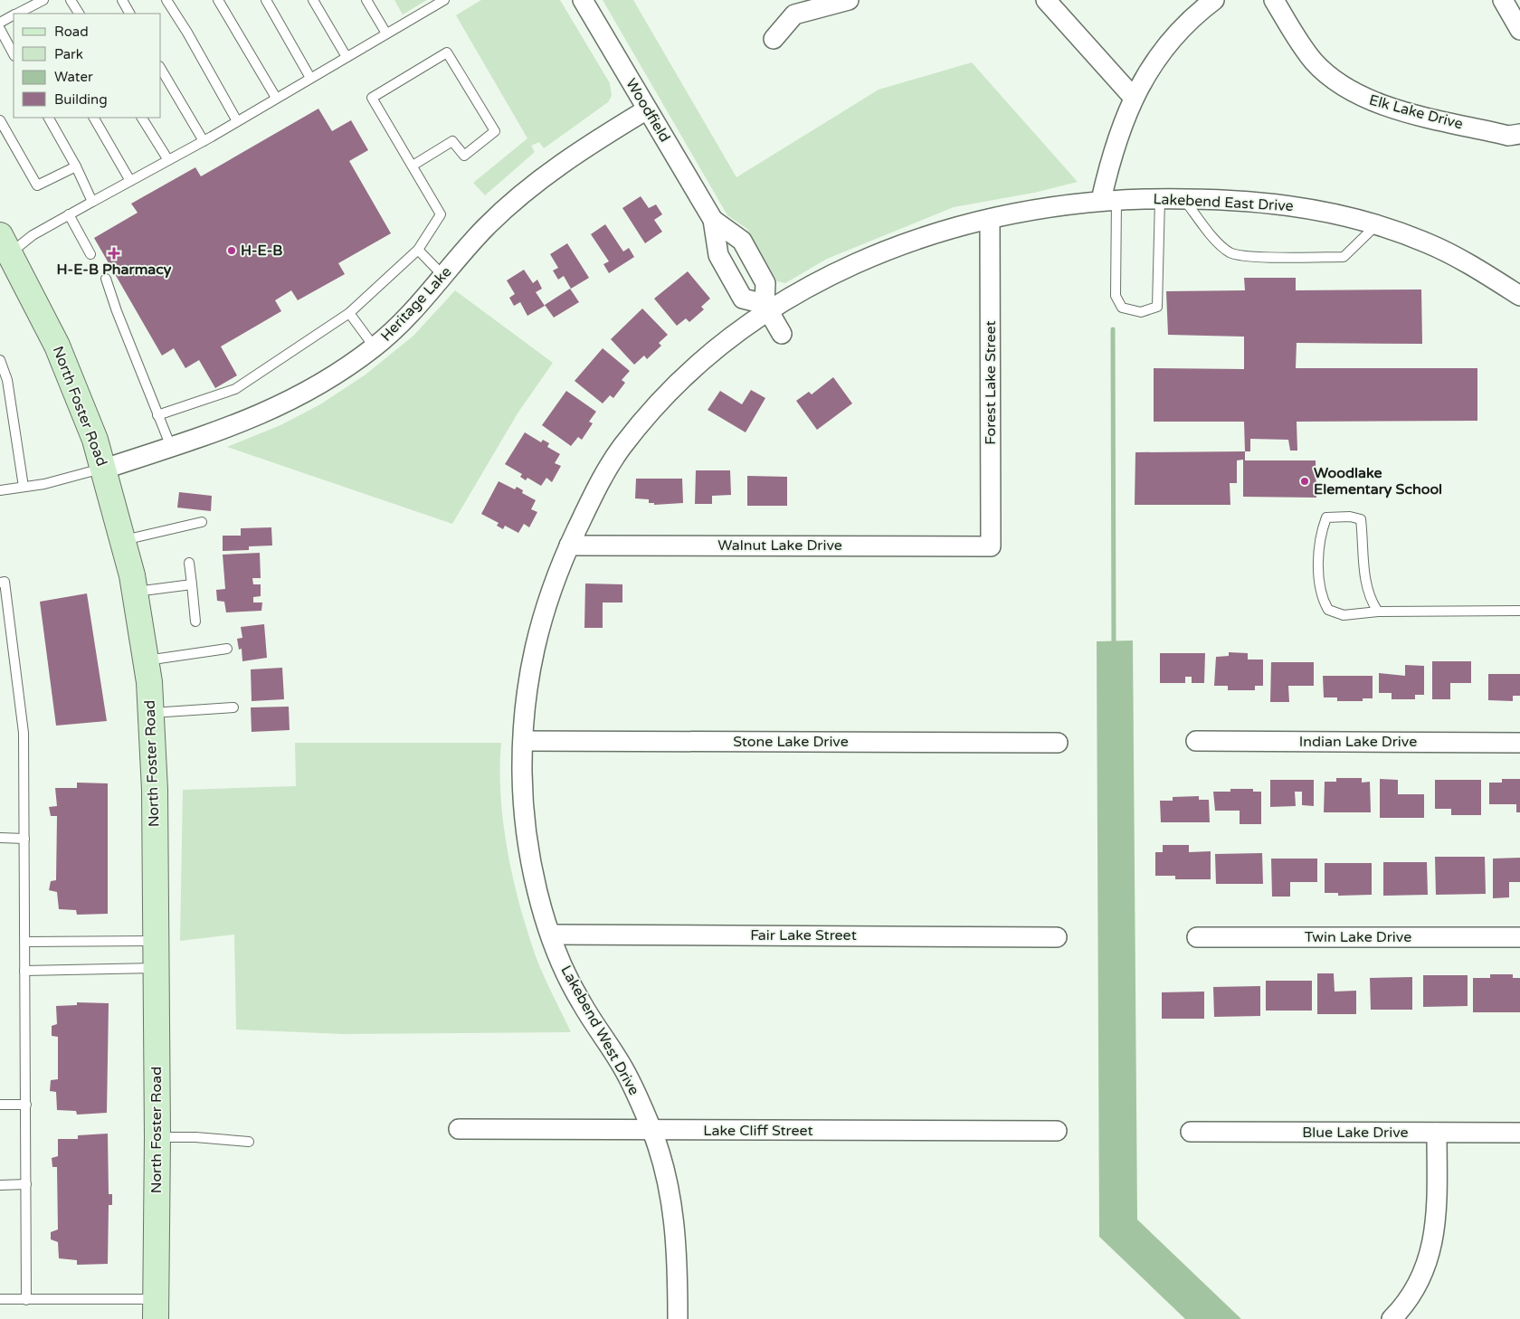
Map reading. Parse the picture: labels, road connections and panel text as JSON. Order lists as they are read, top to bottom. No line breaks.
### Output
{"streets":{"main road":["North Foster Road"],"street":["Woodfield","Elk Lake Drive","Lakebend East Drive","Heritage Lake","Forest Lake Street","Walnut Lake Drive","Stone Lake Drive","Indian Lake Drive","Fair Lake Street","Twin Lake Drive","Lakebend West Drive","Lake Cliff Street","Blue Lake Drive"]},"crossings":[["Woodfield","Heritage Lake"],["Woodfield","Lakebend West Drive"],["Lakebend East Drive","Forest Lake Street"],["Lakebend East Drive","Lakebend West Drive"],["Heritage Lake","North Foster Road"],["Forest Lake Street","Walnut Lake Drive"],["Forest Lake Street","Lakebend West Drive"],["Walnut Lake Drive","Lakebend West Drive"],["Stone Lake Drive","Lakebend West Drive"],["Fair Lake Street","Lakebend West Drive"],["Lakebend West Drive","Lake Cliff Street"]],"places":{"other":["H-E-B","Woodlake Elementary School"],"health":["H-E-B Pharmacy"]},"legend":["Road","Park","Water","Building"]}
